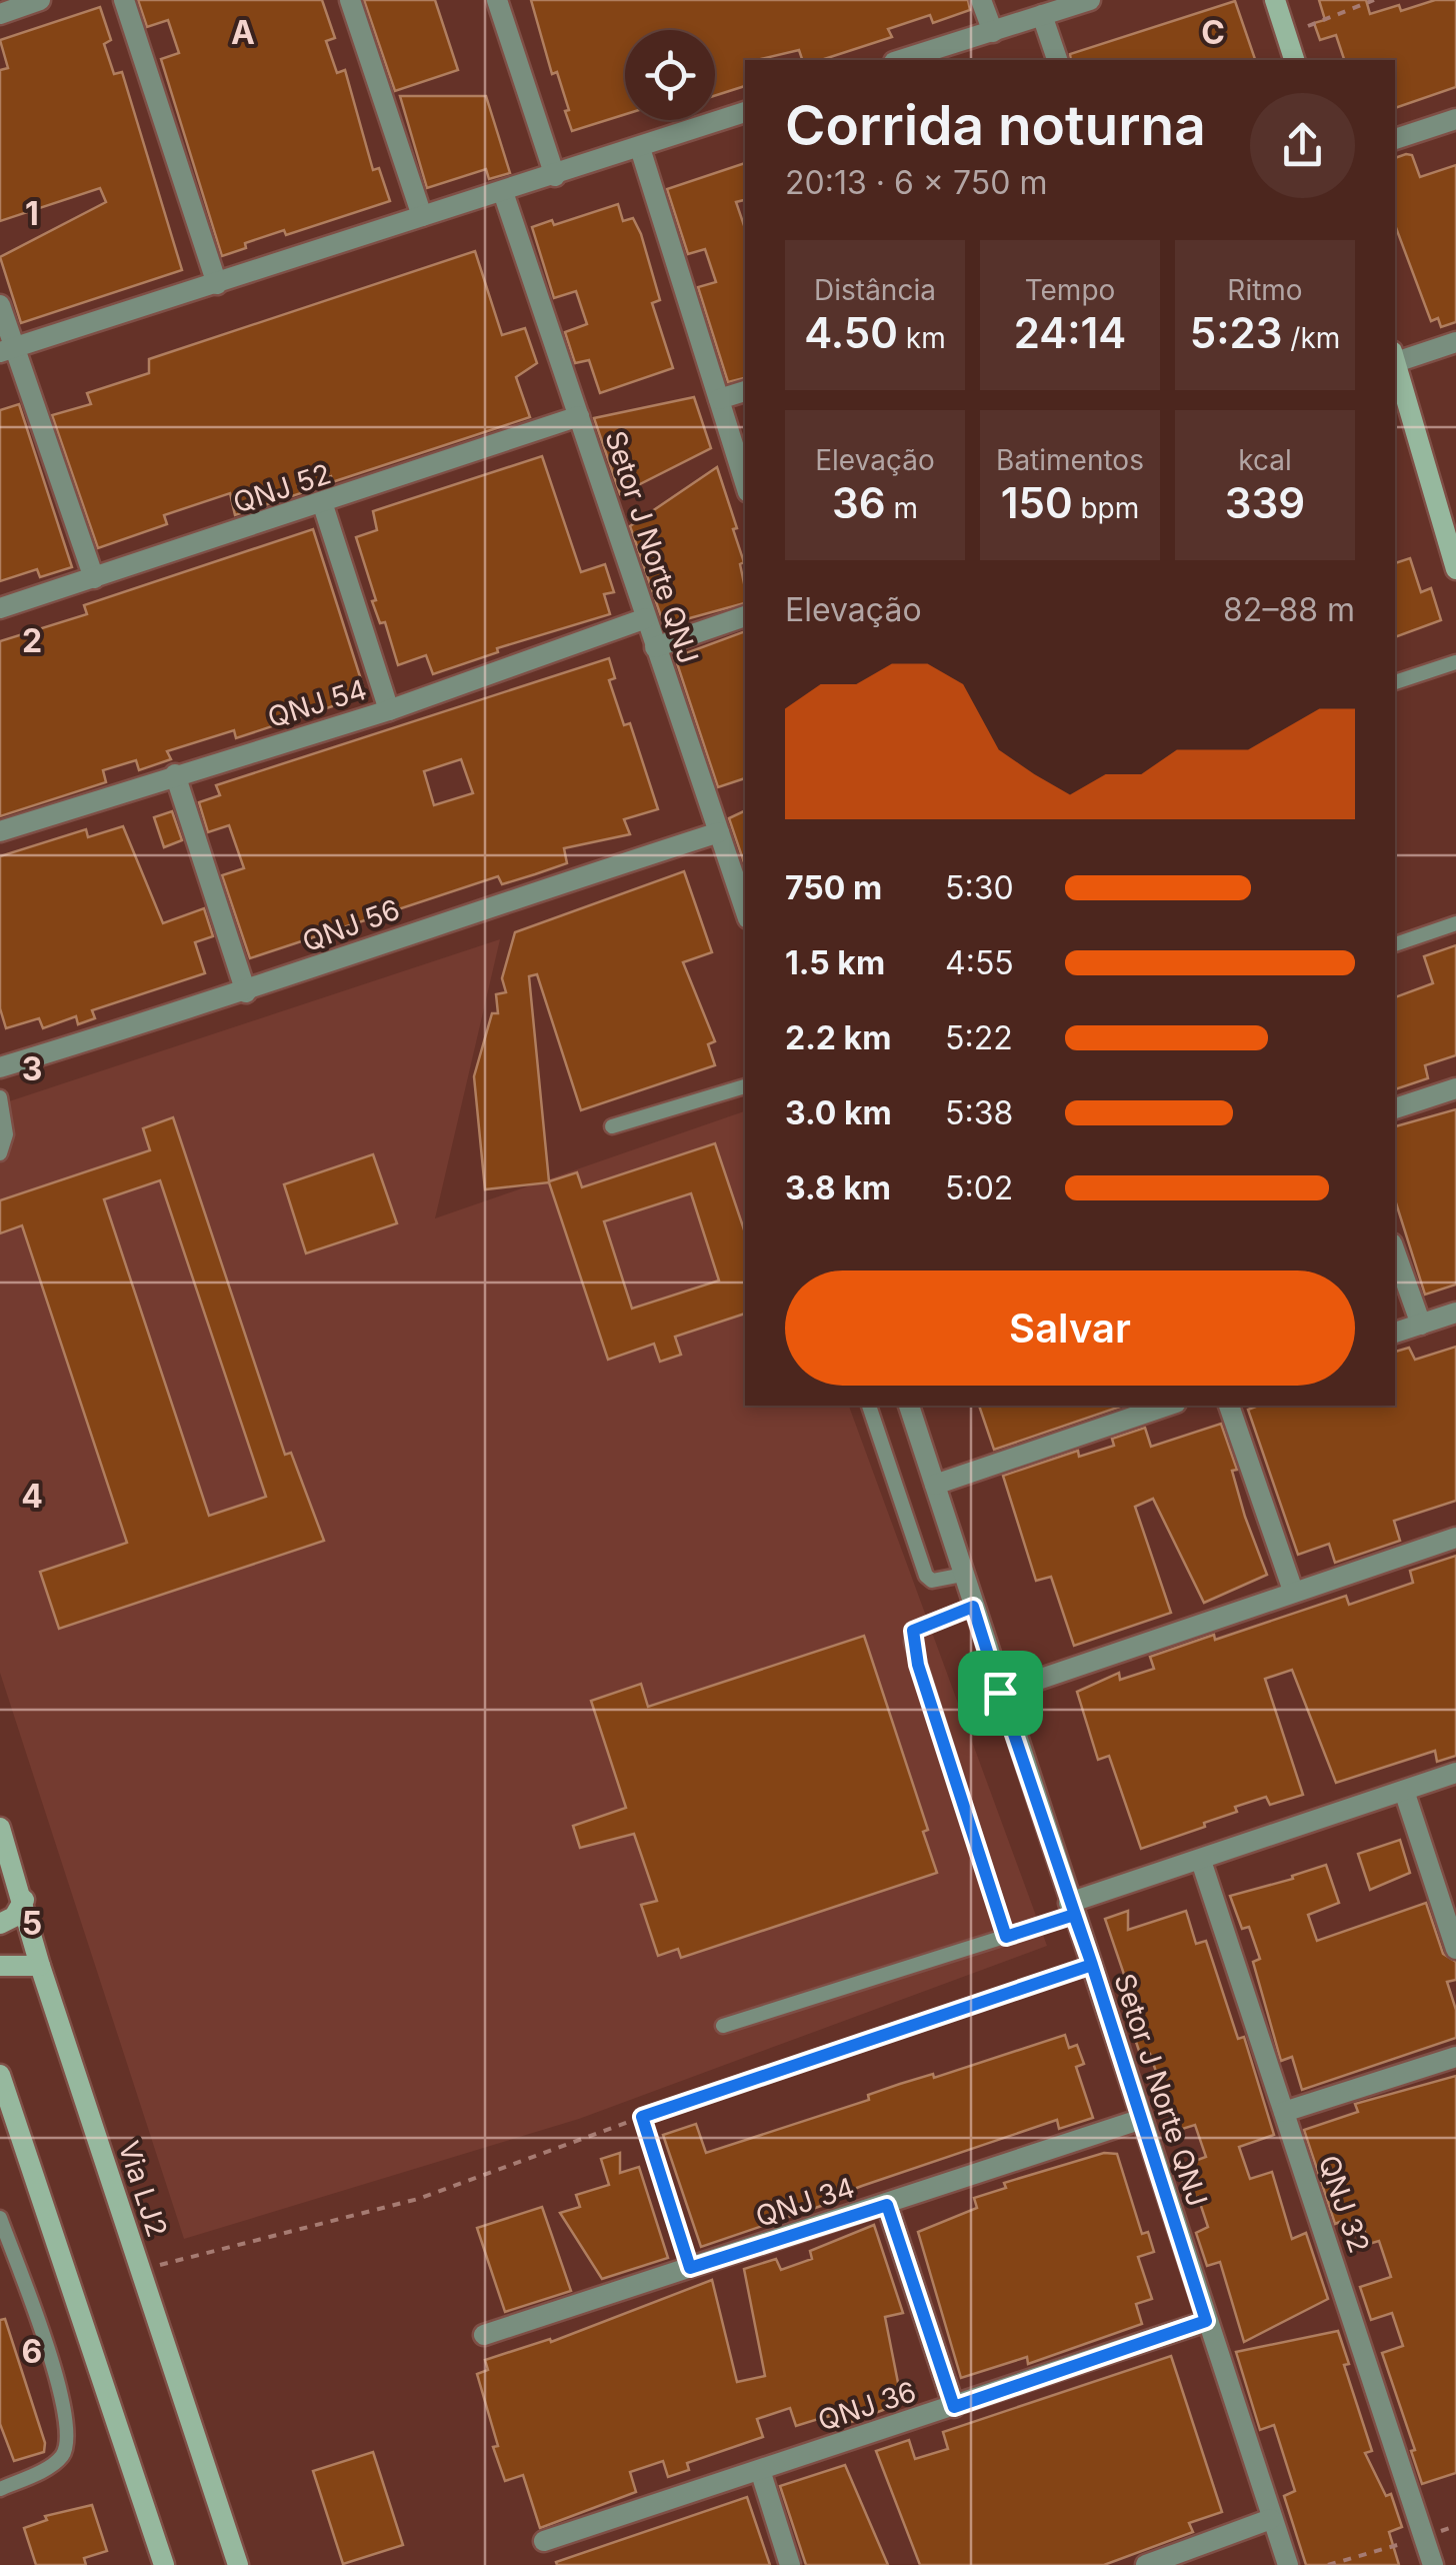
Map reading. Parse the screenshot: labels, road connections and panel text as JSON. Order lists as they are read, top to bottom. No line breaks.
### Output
{"streets":{"main road":["Via LJ2"],"street":["QNJ 52","Setor J Norte QNJ","QNJ 54","QNJ 56","QNJ 34","QNJ 32","QNJ 36"]},"crossings":[["QNJ 52","Setor J Norte QNJ"],["Setor J Norte QNJ","QNJ 54"],["Setor J Norte QNJ","QNJ 56"],["Setor J Norte QNJ","QNJ 34"],["Setor J Norte QNJ","QNJ 36"]],"page":{"heading":["Corrida noturna","20:13 · 6 × 750 m"],"stats":[["Distância","4.50 km"],["Tempo","24:14"],["Ritmo","5:23 /km"],["Elevação","36 m"],["Batimentos","150 bpm"],["kcal","339"]],"chart":["Elevação","82–88 m"],"list":[{"name":"750 m","note":"5:30"},{"name":"1.5 km","note":"4:55"},{"name":"2.2 km","note":"5:22"},{"name":"3.0 km","note":"5:38"},{"name":"3.8 km","note":"5:02"}],"buttons":"Salvar"},"grid":{"columns":["A","C"],"rows":["1","2","3","4","5","6"]}}
